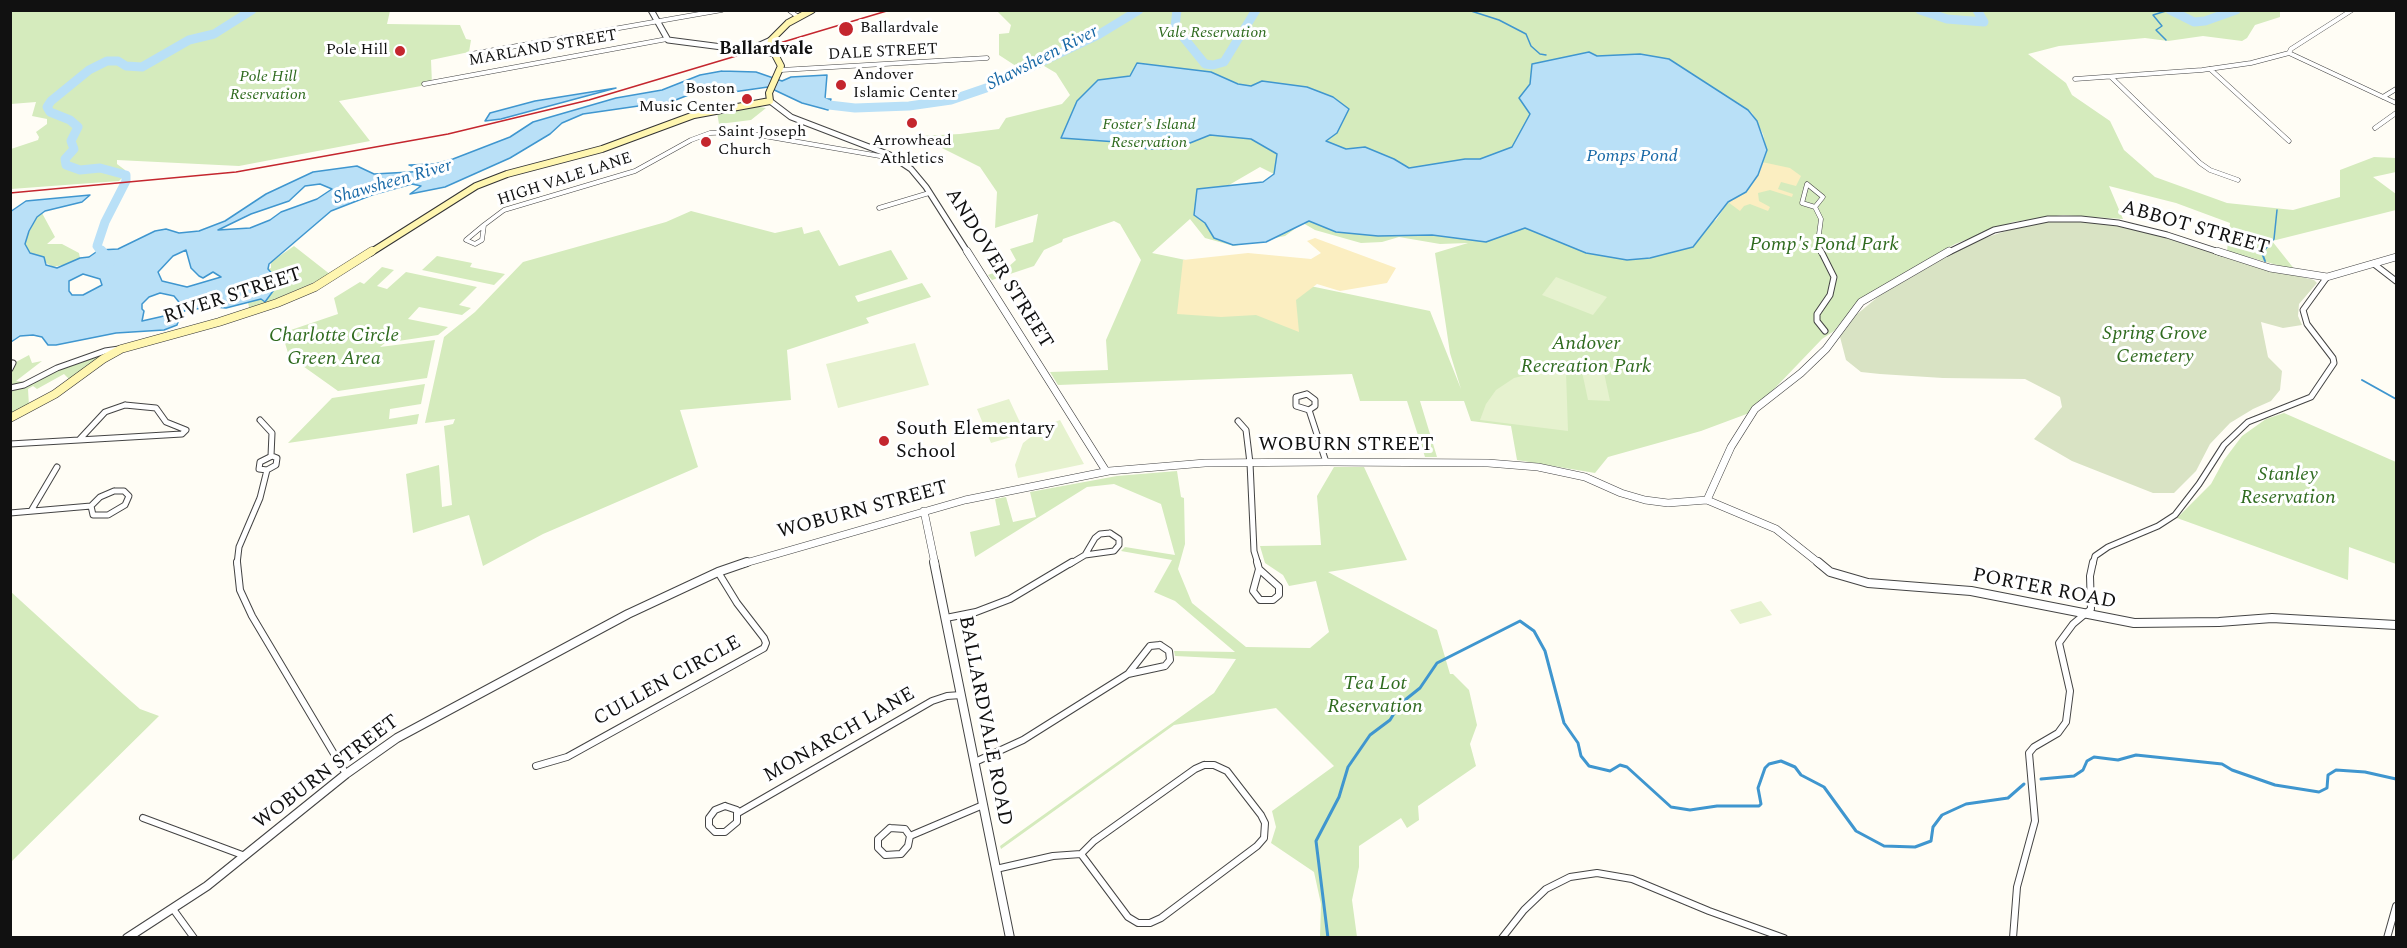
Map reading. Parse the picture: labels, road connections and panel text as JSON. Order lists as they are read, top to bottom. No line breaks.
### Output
{"streets":{"main road":["RIVER STREET"],"street":["MARLAND STREET","DALE STREET","HIGH VALE LANE","ABBOT STREET","ANDOVER STREET","WOBURN STREET","PORTER ROAD","CULLEN CIRCLE","BALLARDVALE ROAD","MONARCH LANE"]},"crossings":[["HIGH VALE LANE","ANDOVER STREET"],["ABBOT STREET","WOBURN STREET"],["ABBOT STREET","PORTER ROAD"],["ANDOVER STREET","RIVER STREET"],["ANDOVER STREET","WOBURN STREET"],["WOBURN STREET","PORTER ROAD"],["WOBURN STREET","CULLEN CIRCLE"],["WOBURN STREET","BALLARDVALE ROAD"],["BALLARDVALE ROAD","MONARCH LANE"]],"districts":["Ballardvale"],"water":["Shawsheen River","Pomps Pond"],"parks":["Vale Reservation","Pole Hill Reservation","Foster's Island Reservation","Pomp's Pond Park","Spring Grove Cemetery","Charlotte Circle Green Area","Andover Recreation Park","Stanley Reservation","Tea Lot Reservation"],"places":["Ballardvale","Pole Hill","Andover Islamic Center","Boston Music Center","Arrowhead Athletics","Saint Joseph Church","South Elementary School"]}
